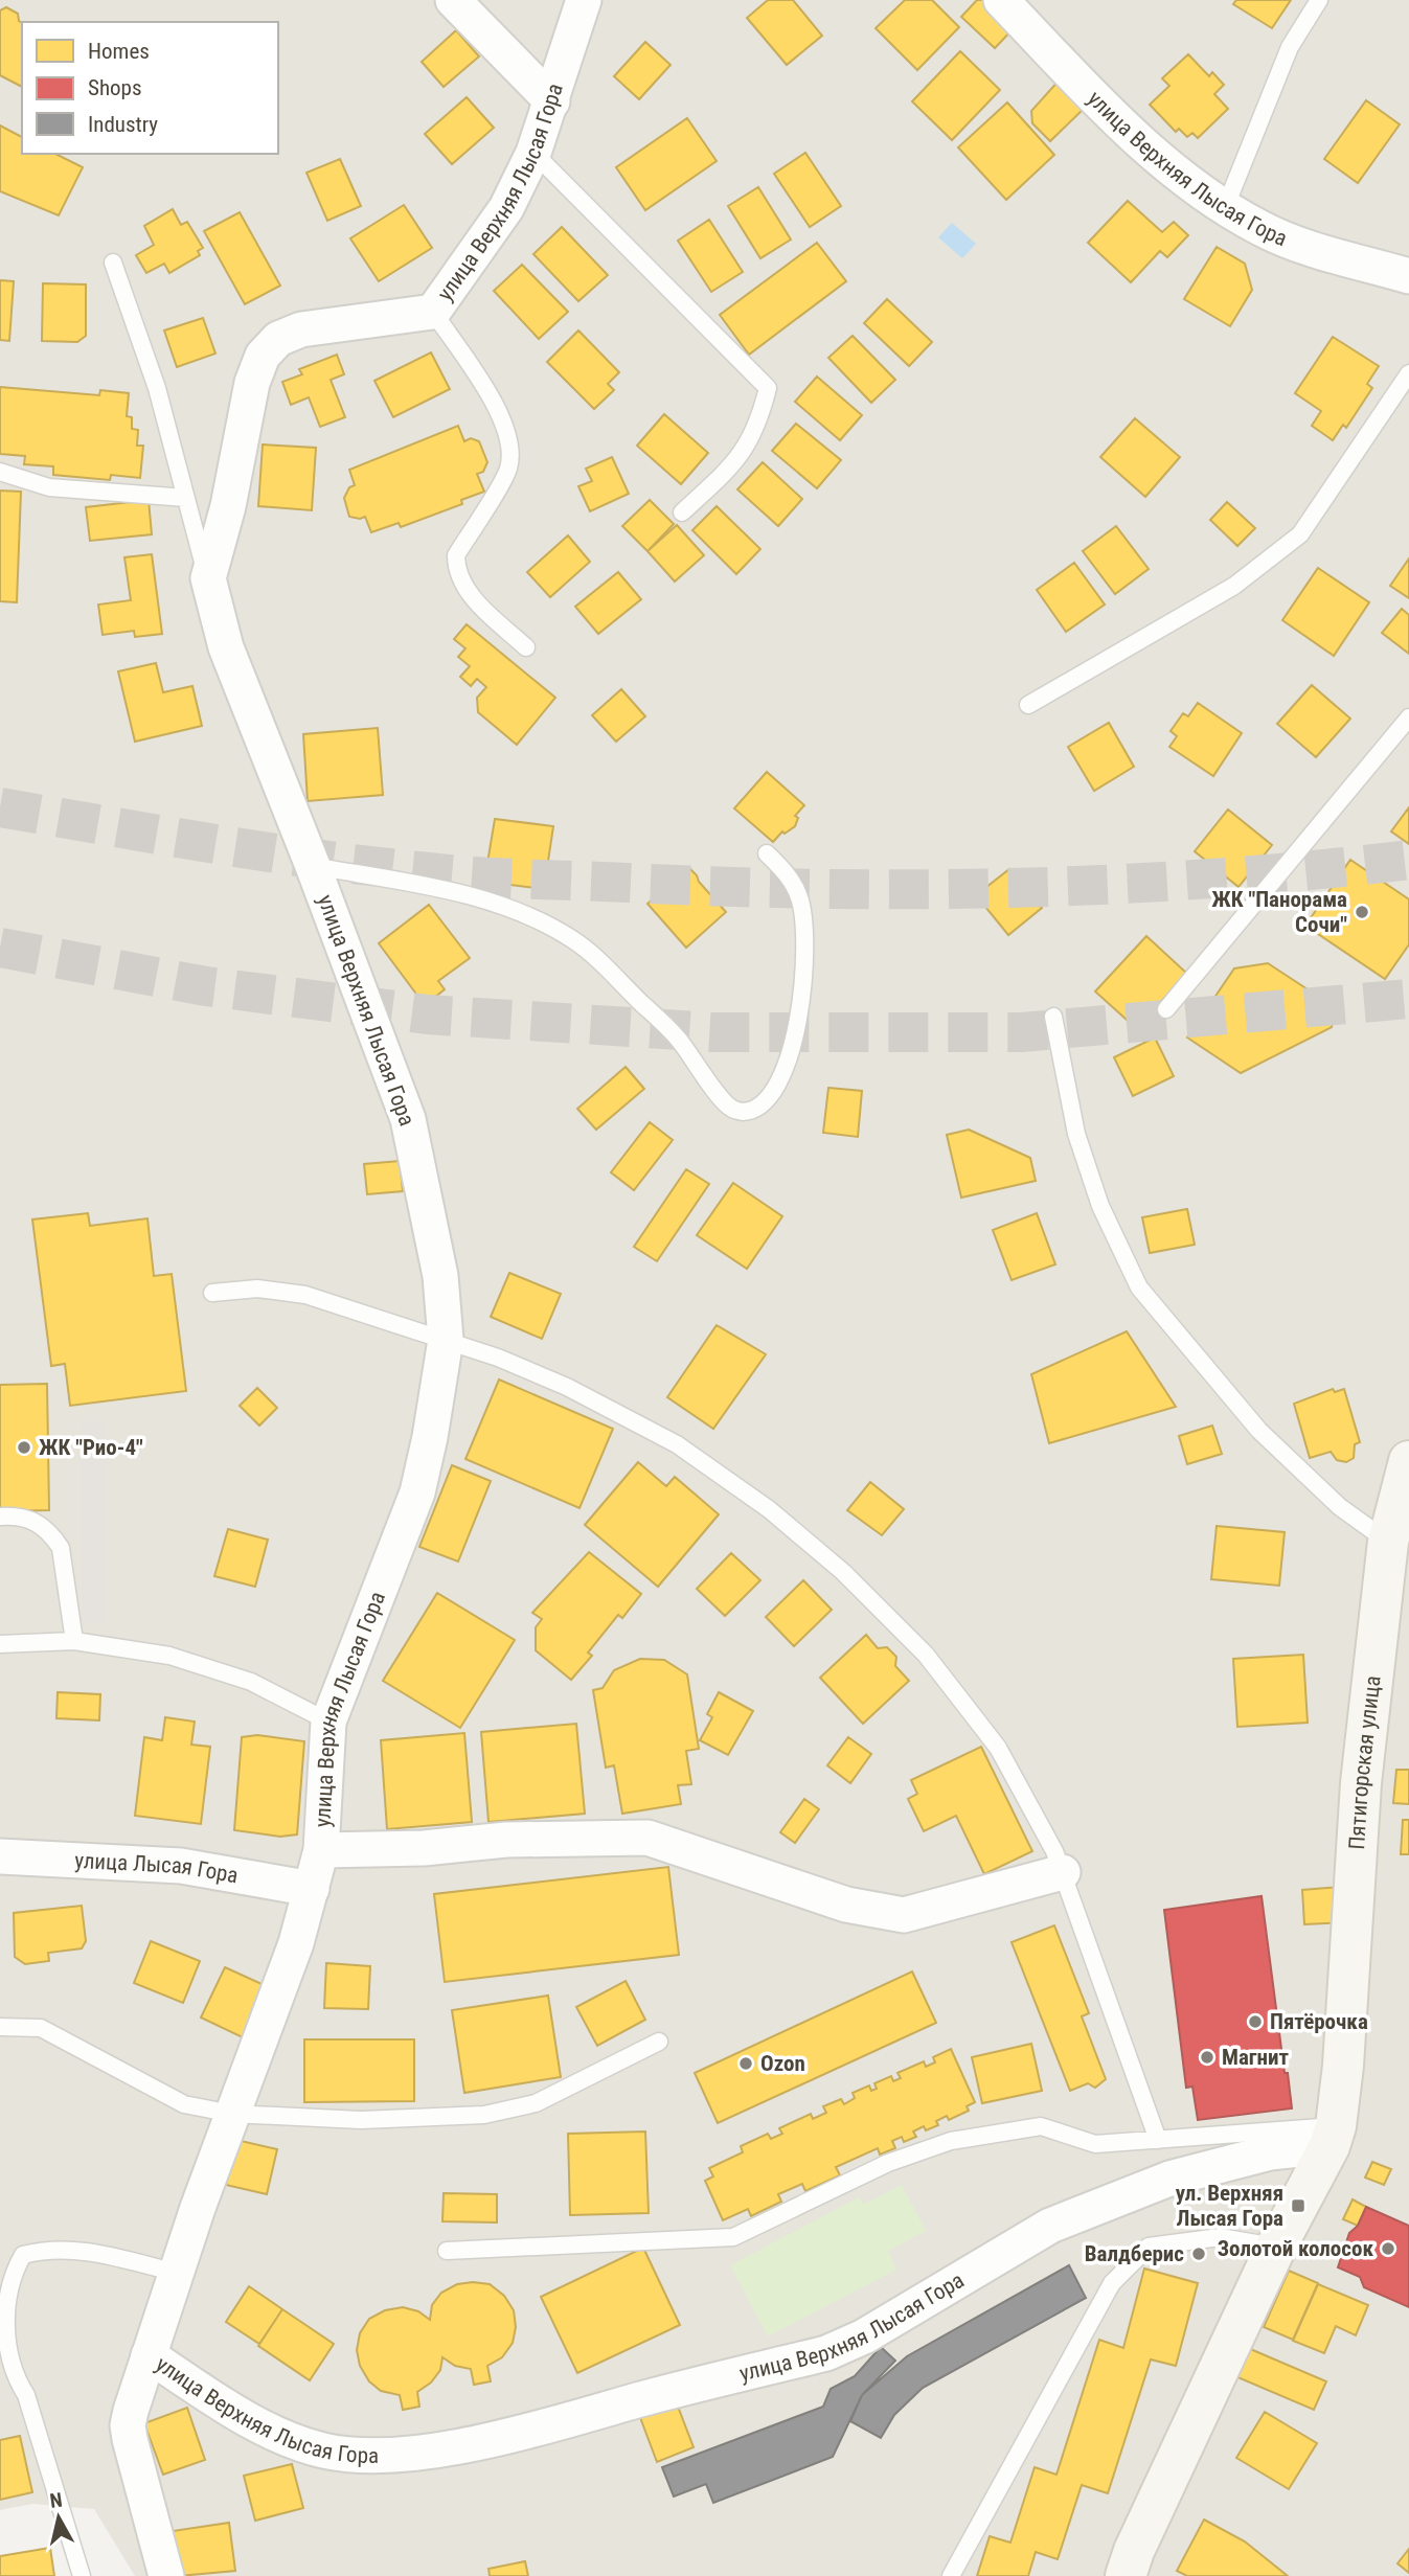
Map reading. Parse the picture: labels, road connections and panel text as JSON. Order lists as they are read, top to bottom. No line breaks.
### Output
{"streets":{"street":["улица Верхняя Лысая Гора","Пятигорская улица","улица Лысая Гора"]},"crossings":[["улица Верхняя Лысая Гора","Пятигорская улица"],["улица Верхняя Лысая Гора","улица Лысая Гора"]],"places":{"other":["ЖК \"Панорама Сочи\"","ЖК \"Рио-4\"","Пятёрочка","Магнит","Ozon","Золотой колосок","Валдберис"],"transit":["ул. Верхняя Лысая Гора"]},"legend":["Homes","Shops","Industry"],"north":"top"}
